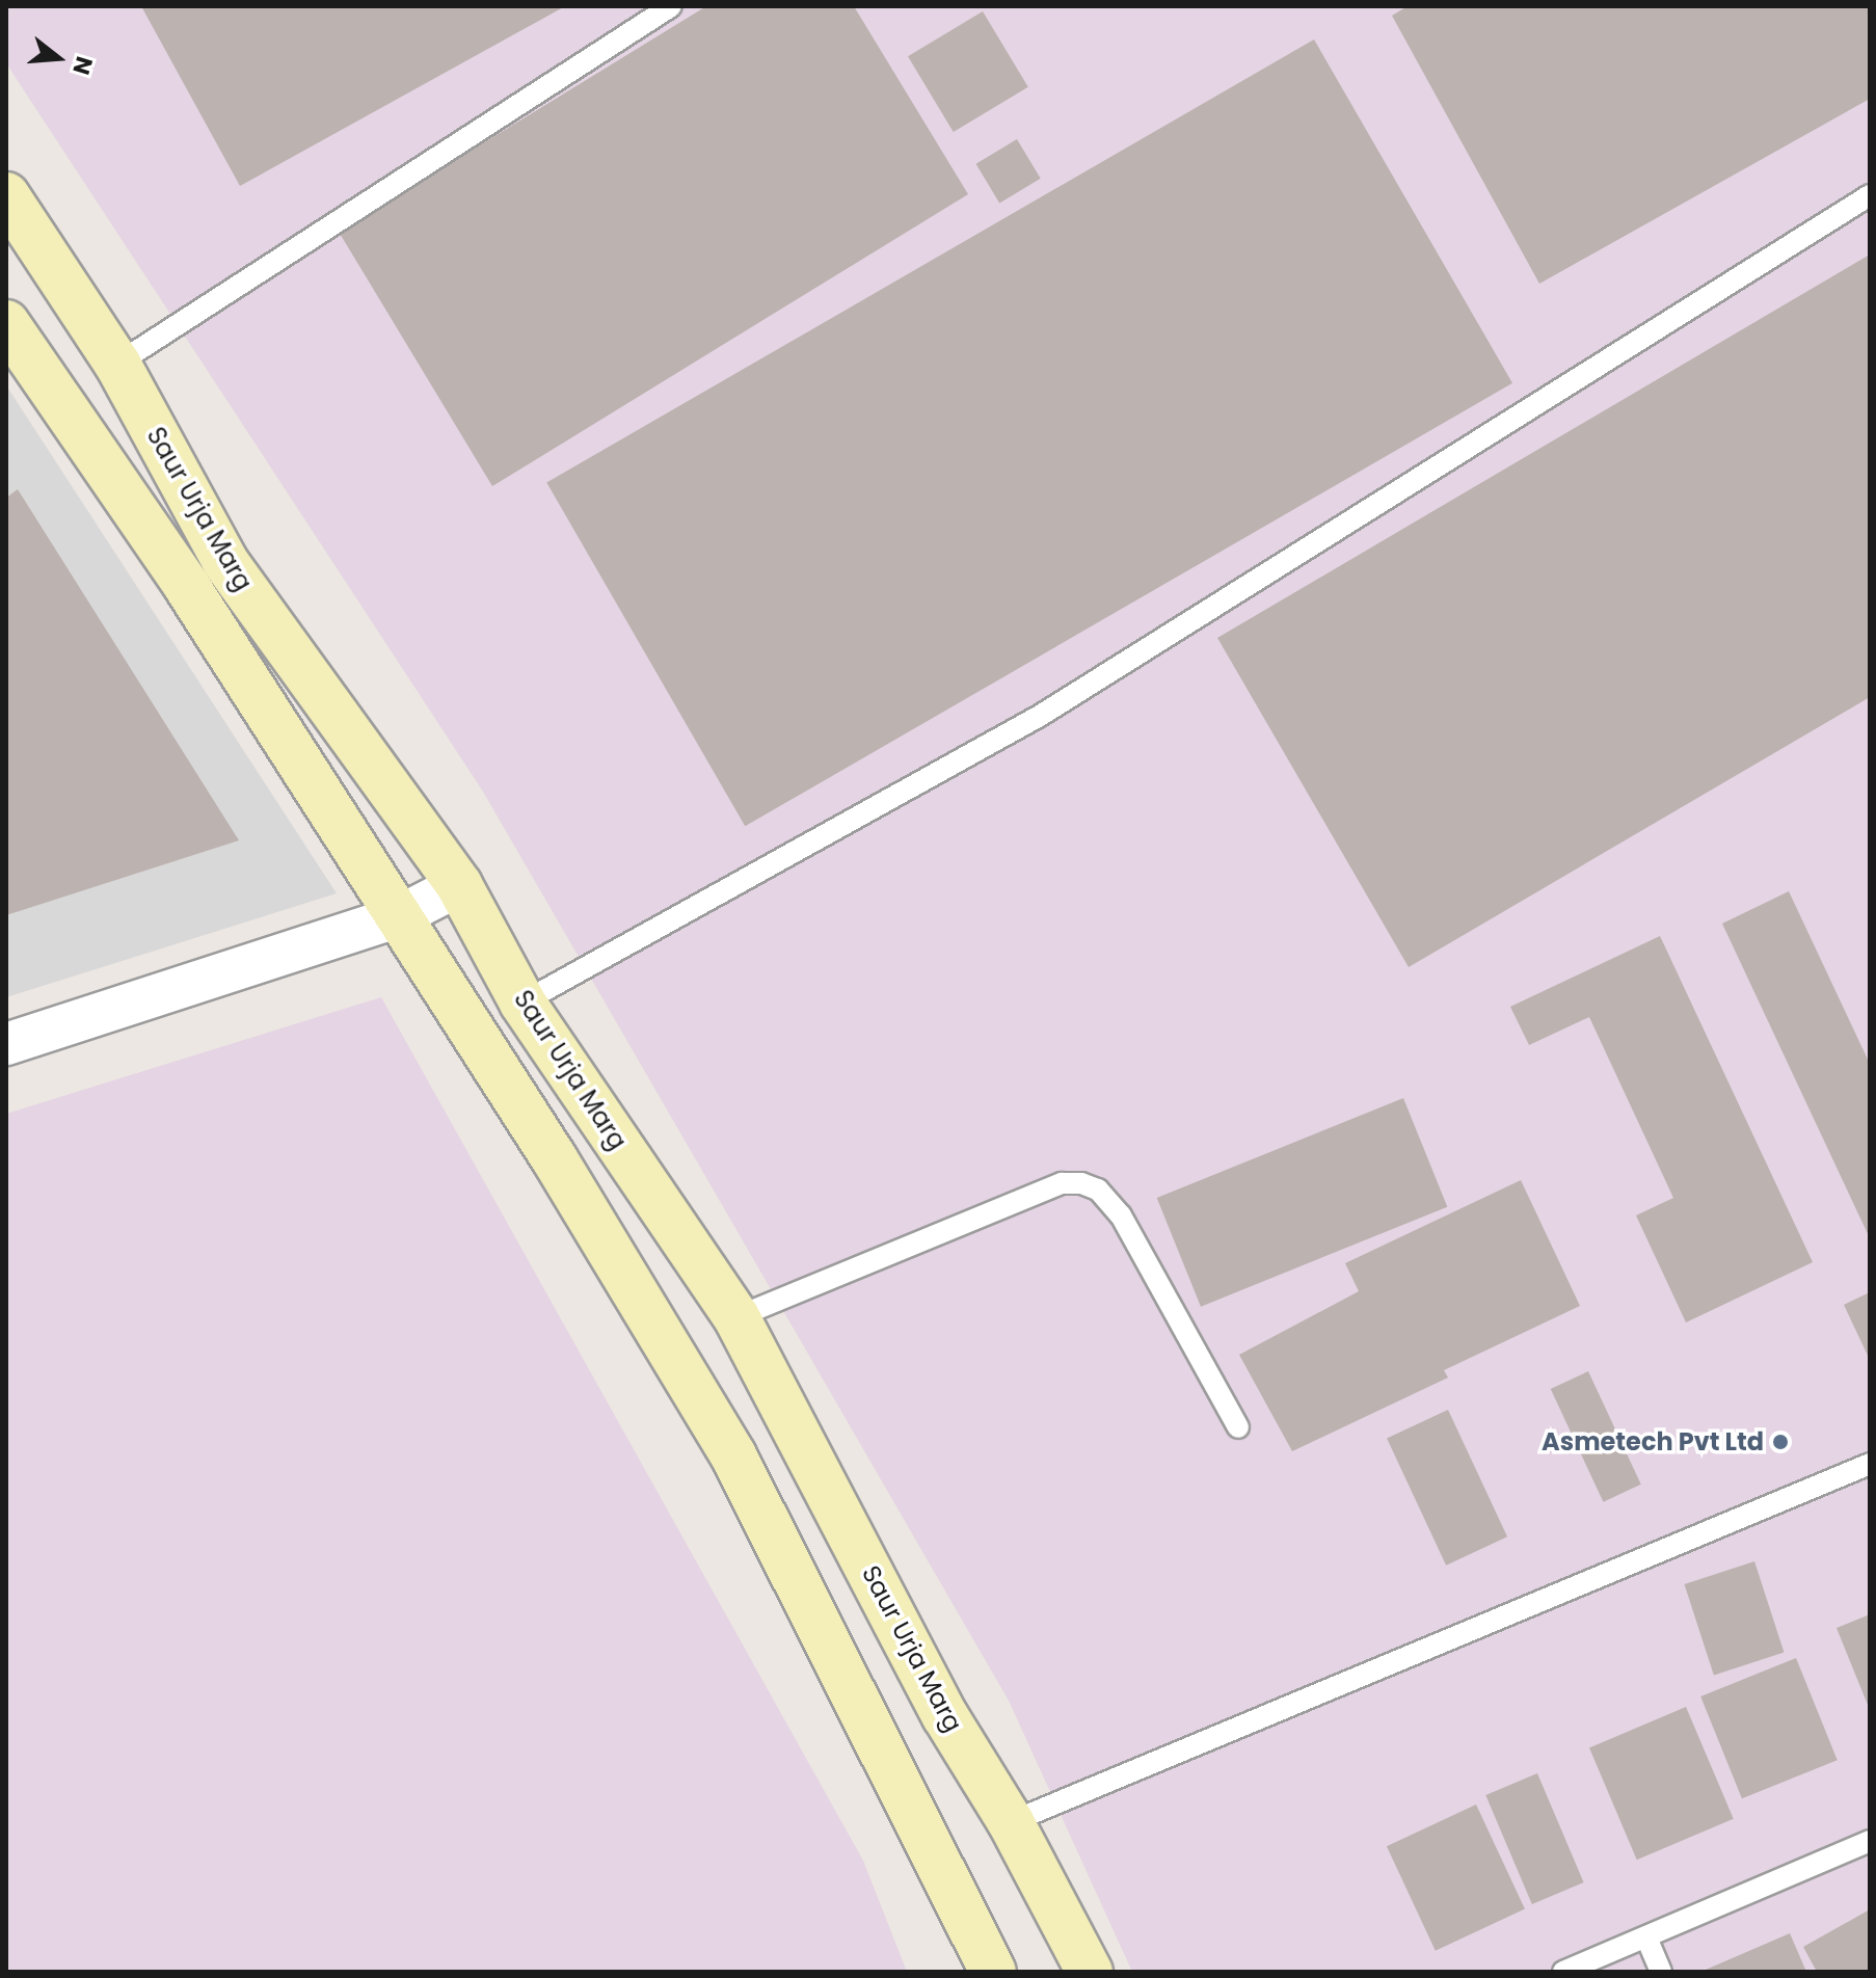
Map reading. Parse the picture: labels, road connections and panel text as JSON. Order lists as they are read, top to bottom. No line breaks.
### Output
{"streets":{"street":["Saur Urja Marg"]},"places":["Asmetech Pvt Ltd"],"north":"right"}
